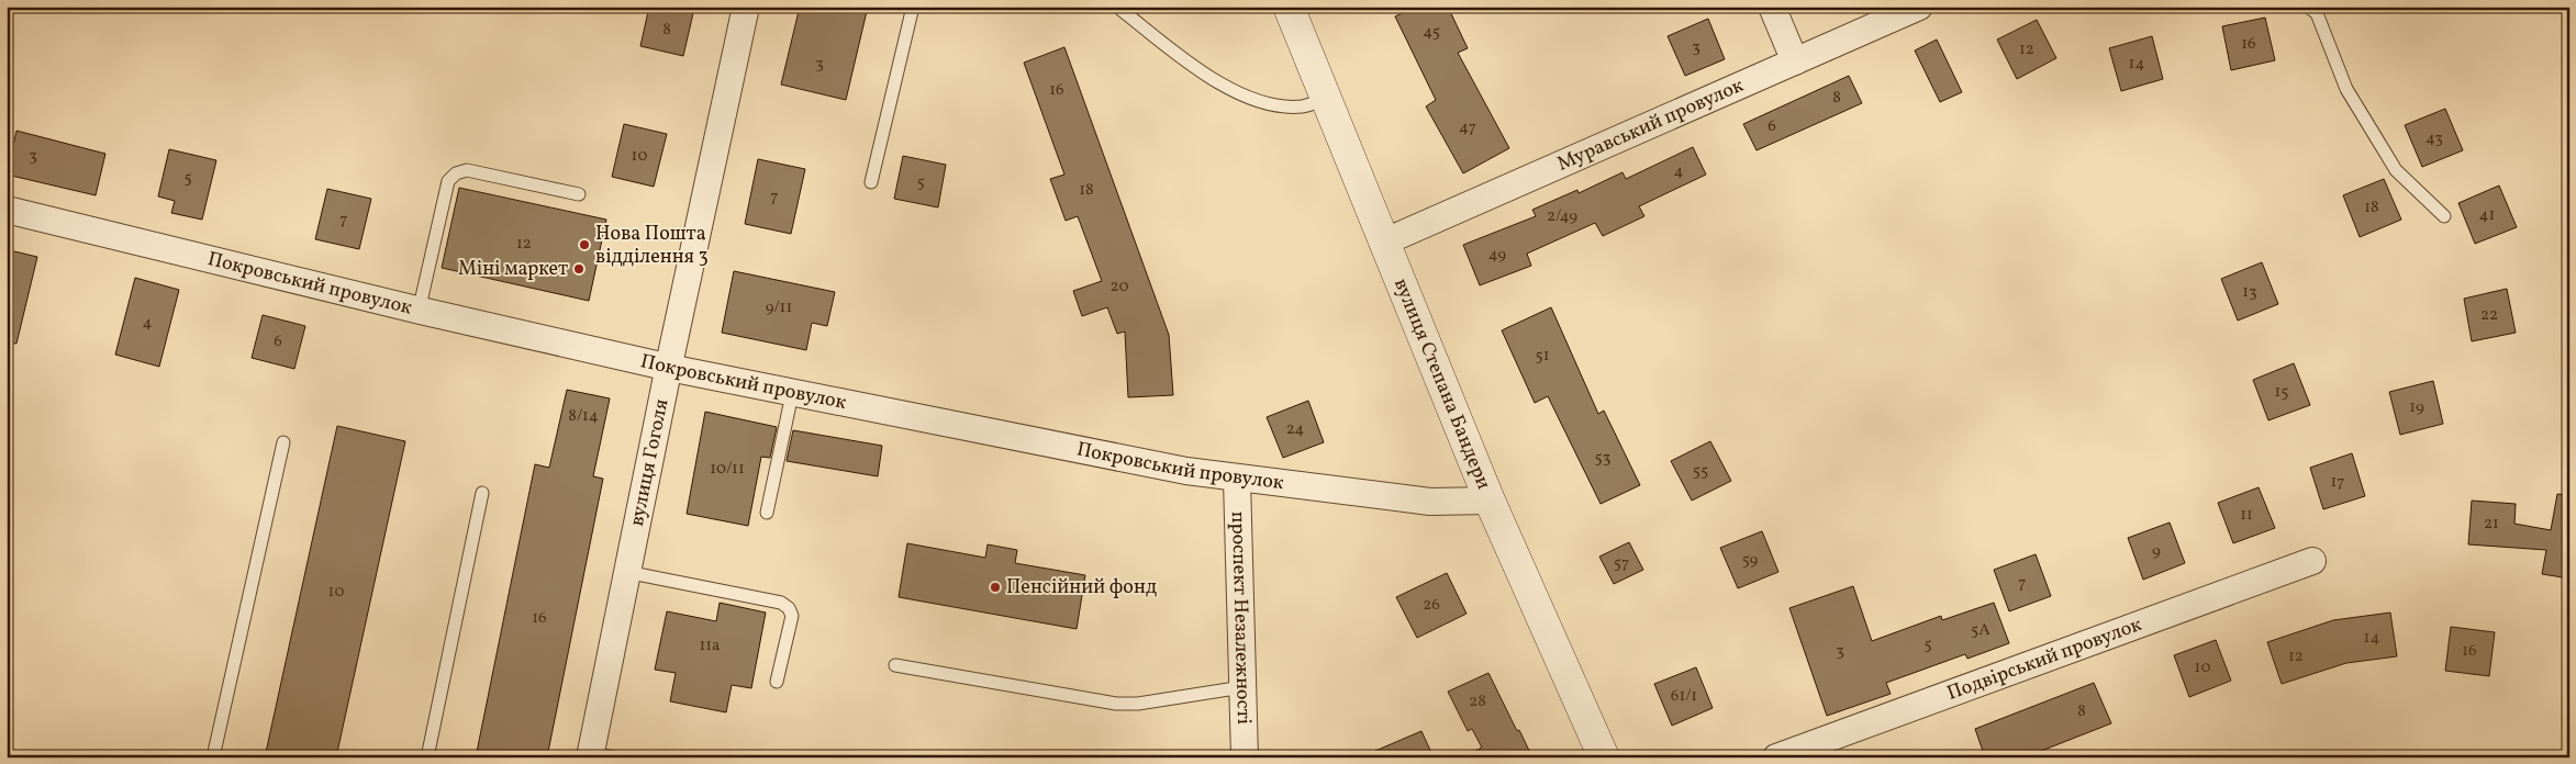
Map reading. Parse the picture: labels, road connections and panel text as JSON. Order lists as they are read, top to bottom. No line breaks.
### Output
{"streets":{"street":["Муравський провулок","Покровський провулок","вулиця Степана Бандери","вулиця Гоголя","проспект Незалежності","Подвірський провулок"]},"crossings":[["Муравський провулок","вулиця Степана Бандери"],["Покровський провулок","вулиця Степана Бандери"],["Покровський провулок","вулиця Гоголя"],["Покровський провулок","проспект Незалежності"]],"places":["Нова Пошта відділення 3","Міні маркет","Пенсійний фонд"],"house_numbers":["8","45","16","3","12","3","14","16","8","6","47","43","3","10","4","5","5","18","7","18","41","2/49","7","12","49","20","13","9/11","22","4","6","51","15","19","8/14","24","53","10/11","55","17","11","21","9","59","57","7","10","26","16","5А","14","5","11а","3","16","12","10","61/1","28","8"]}
